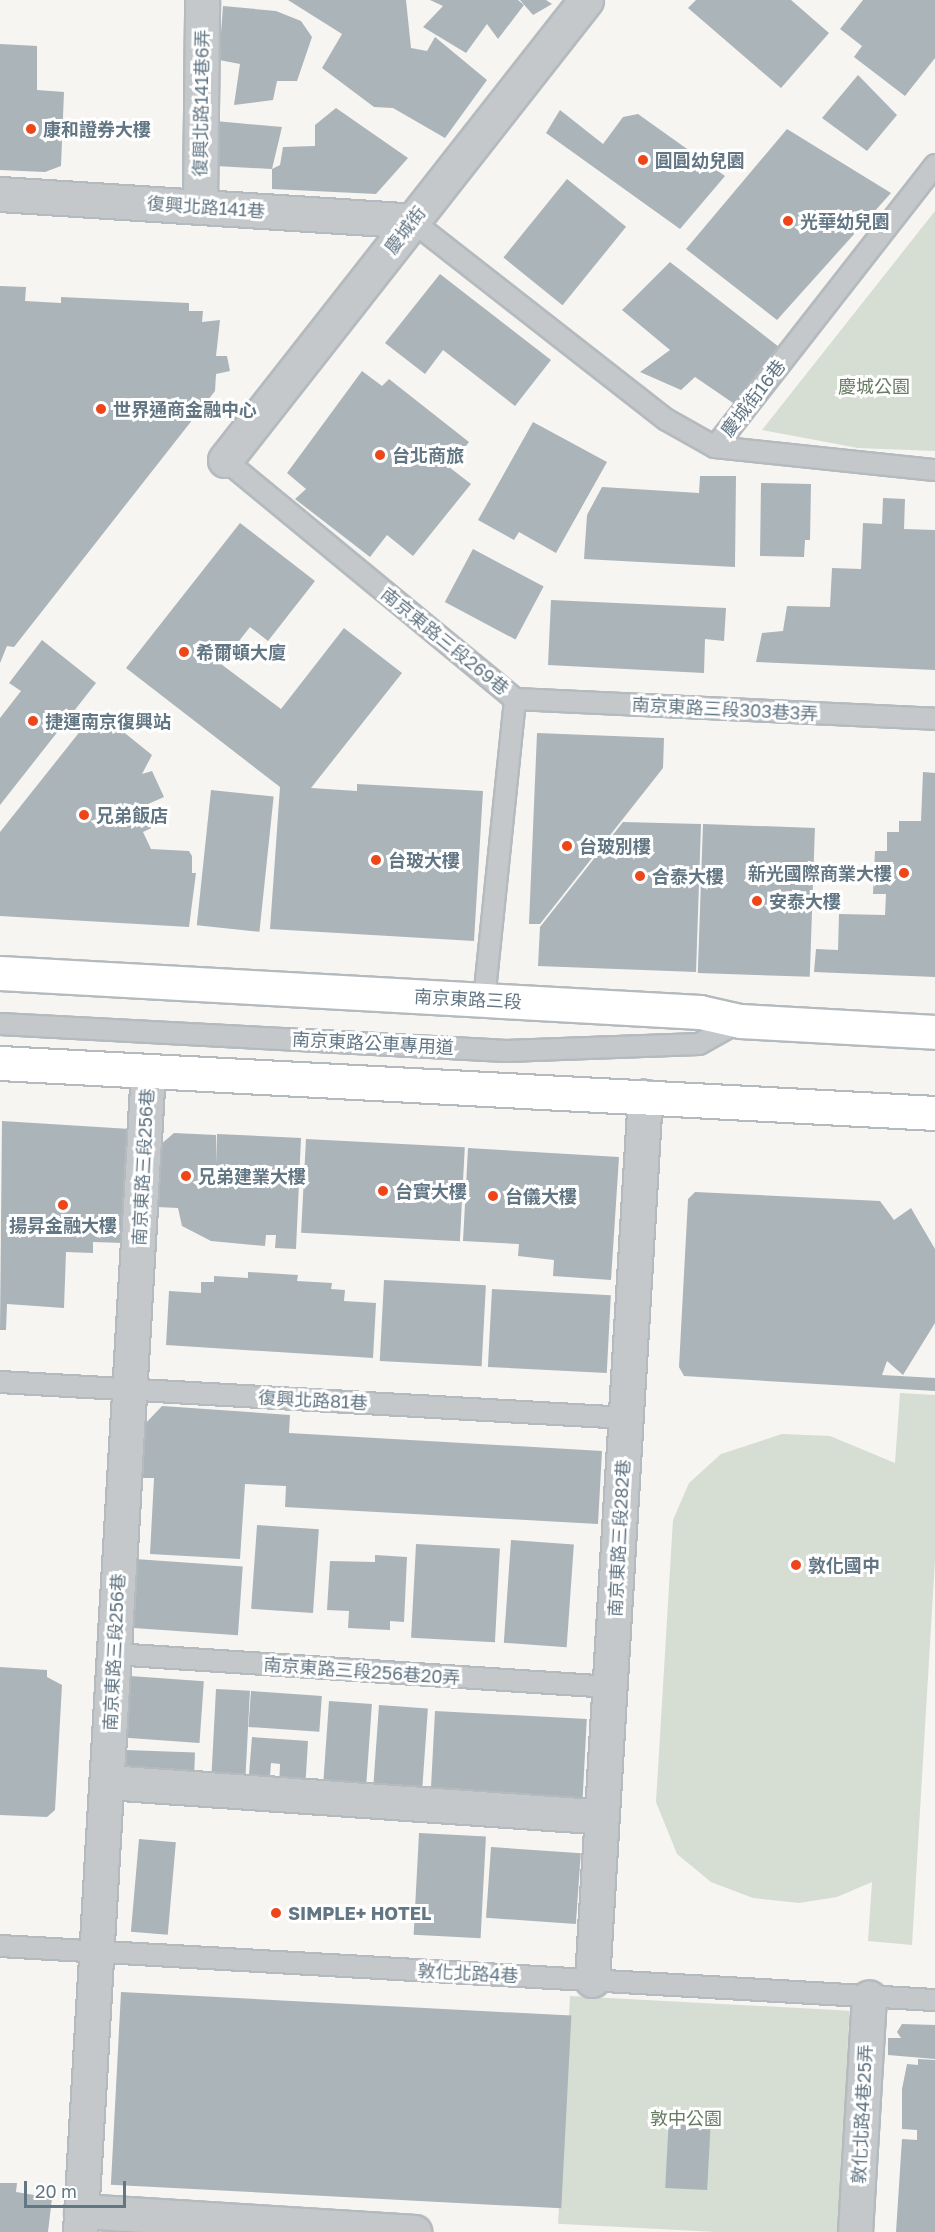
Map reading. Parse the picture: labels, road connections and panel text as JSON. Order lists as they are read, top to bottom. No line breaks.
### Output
{"streets":{"main road":["南京東路三段"],"street":["復興北路141巷6弄","復興北路141巷","慶城街","南京東路三段256巷","南京東路三段282巷","敦化北路4巷25弄"],"lane":["慶城街16巷","南京東路三段269巷","南京東路三段303巷3弄","南京東路公車專用道","復興北路81巷","南京東路三段256巷20弄","敦化北路4巷"]},"crossings":[["復興北路141巷6弄","復興北路141巷"],["復興北路141巷","慶城街"],["復興北路141巷","慶城街16巷"],["慶城街","慶城街16巷"],["慶城街","南京東路三段269巷"],["南京東路三段269巷","南京東路三段303巷3弄"],["南京東路三段269巷","南京東路三段"],["南京東路三段","南京東路公車專用道"],["南京東路三段256巷","復興北路81巷"],["南京東路三段256巷","南京東路三段256巷20弄"],["南京東路三段256巷","敦化北路4巷"],["復興北路81巷","南京東路三段282巷"],["南京東路三段282巷","南京東路三段256巷20弄"],["南京東路三段282巷","敦化北路4巷"],["敦化北路4巷","敦化北路4巷25弄"]],"parks":["慶城公園","敦中公園"],"places":["康和證券大樓","圓圓幼兒園","光華幼兒園","世界通商金融中心","台北商旅","希爾頓大廈","捷運南京復興站","兄弟飯店","台玻別樓","台玻大樓","新光國際商業大樓","合泰大樓","安泰大樓","兄弟建業大樓","台實大樓","台儀大樓","揚昇金融大樓","敦化國中","SIMPLE+ HOTEL"],"scale_bar":"20 m"}
